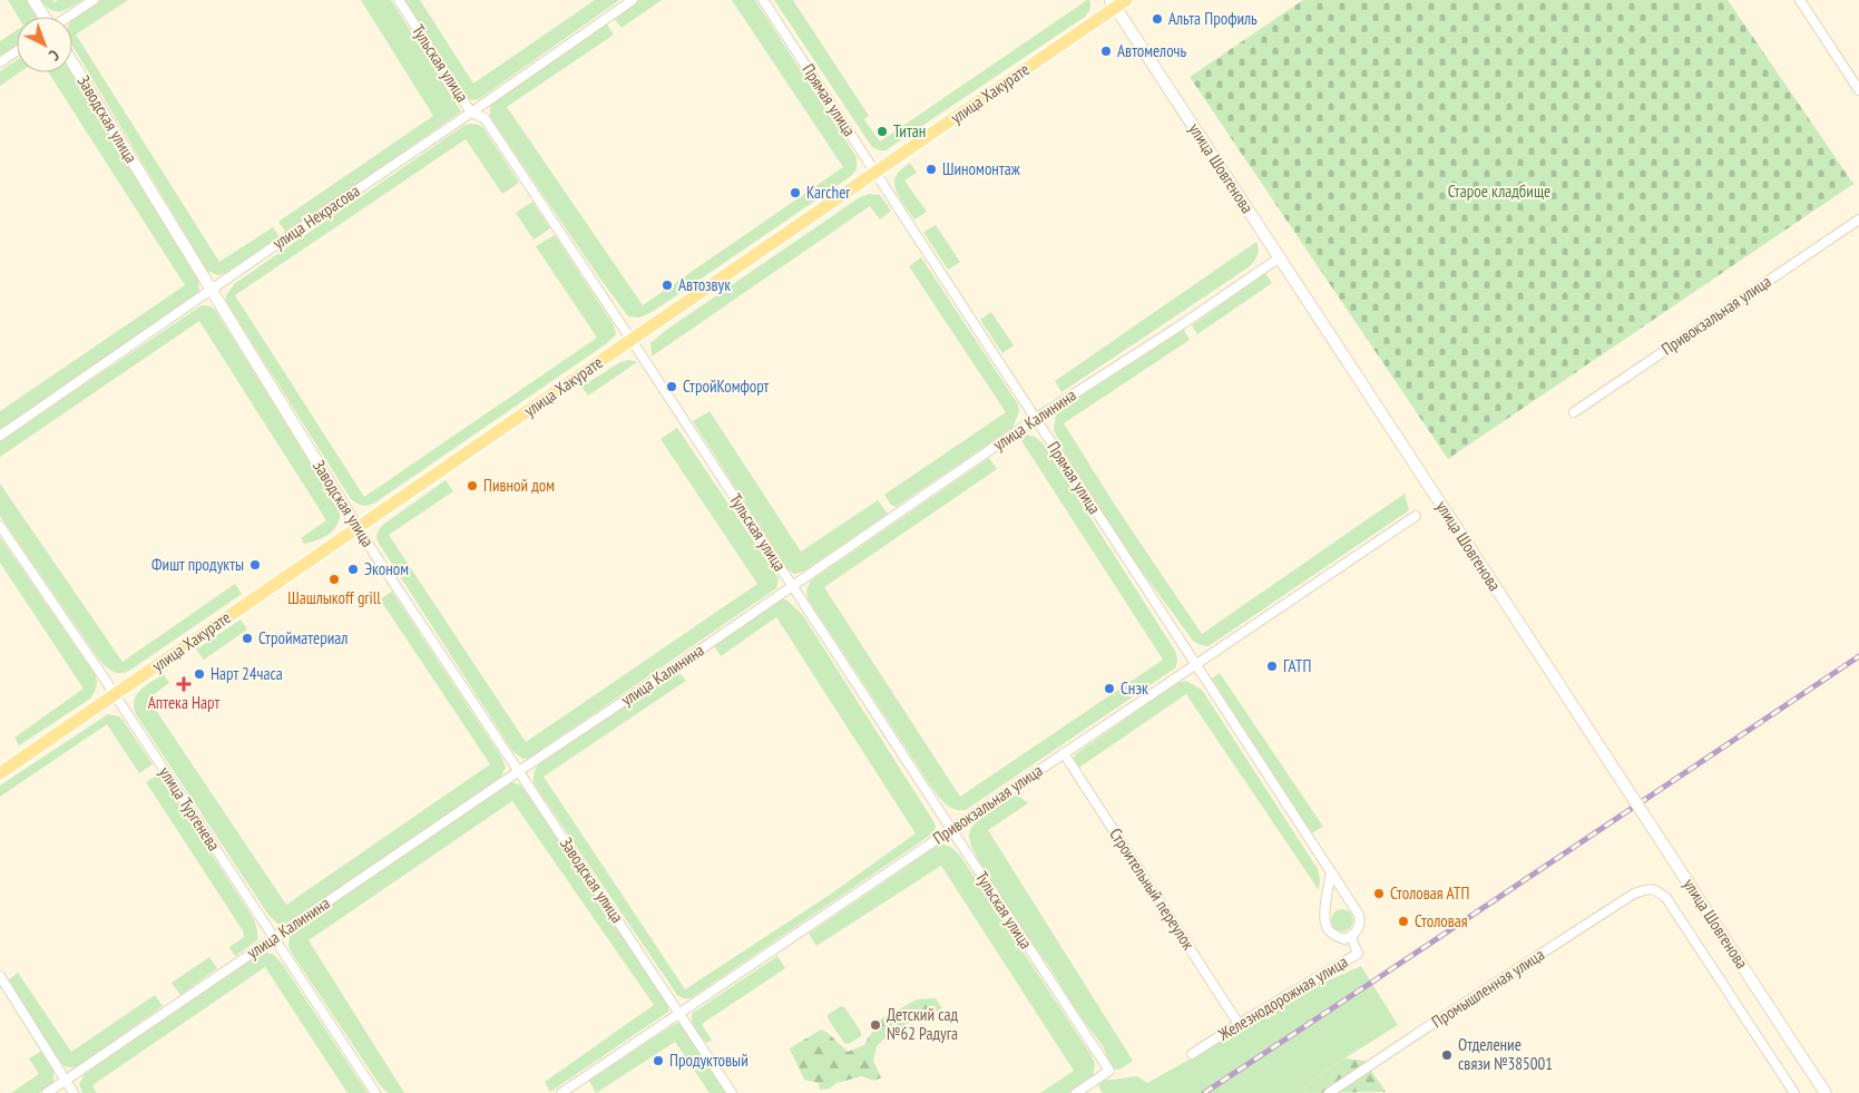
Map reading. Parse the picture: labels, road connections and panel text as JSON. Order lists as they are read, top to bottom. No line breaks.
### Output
{"streets":{"main road":["улица Хакурате"],"street":["Тульская улица","Прямая улица","Заводская улица","улица Шовгенова","улица Некрасова","Привокзальная улица","улица Калинина","улица Тургенева","Строительный переулок","Промышленная улица","Железнодорожная улица"]},"crossings":[["Тульская улица","улица Хакурате"],["Тульская улица","улица Некрасова"],["Тульская улица","Привокзальная улица"],["Тульская улица","улица Калинина"],["улица Хакурате","Прямая улица"],["улица Хакурате","Заводская улица"],["улица Хакурате","улица Шовгенова"],["улица Хакурате","улица Тургенева"],["Прямая улица","Привокзальная улица"],["Прямая улица","улица Калинина"],["Прямая улица","Железнодорожная улица"],["Заводская улица","улица Некрасова"],["Заводская улица","Привокзальная улица"],["Заводская улица","улица Калинина"],["улица Шовгенова","улица Калинина"],["Привокзальная улица","Строительный переулок"],["улица Калинина","улица Тургенева"],["Строительный переулок","Железнодорожная улица"]],"parks":["Старое кладбище"],"places":{"other":["Альта Профиль","Автомелочь","Титан","Шиномонтаж","Karcher","Автозвук","СтройКомфорт","Пивной дом","Фишт продукты","Эконом","Шашлыкоff grill","Стройматериал","ГАТП","Нарт 24часа","Снэк","Столовая АТП","Столовая","Детский сад №62 Радуга","Отделение связи №385001","Продуктовый"],"health":["Аптека Нарт"]},"north":"bottom right"}
